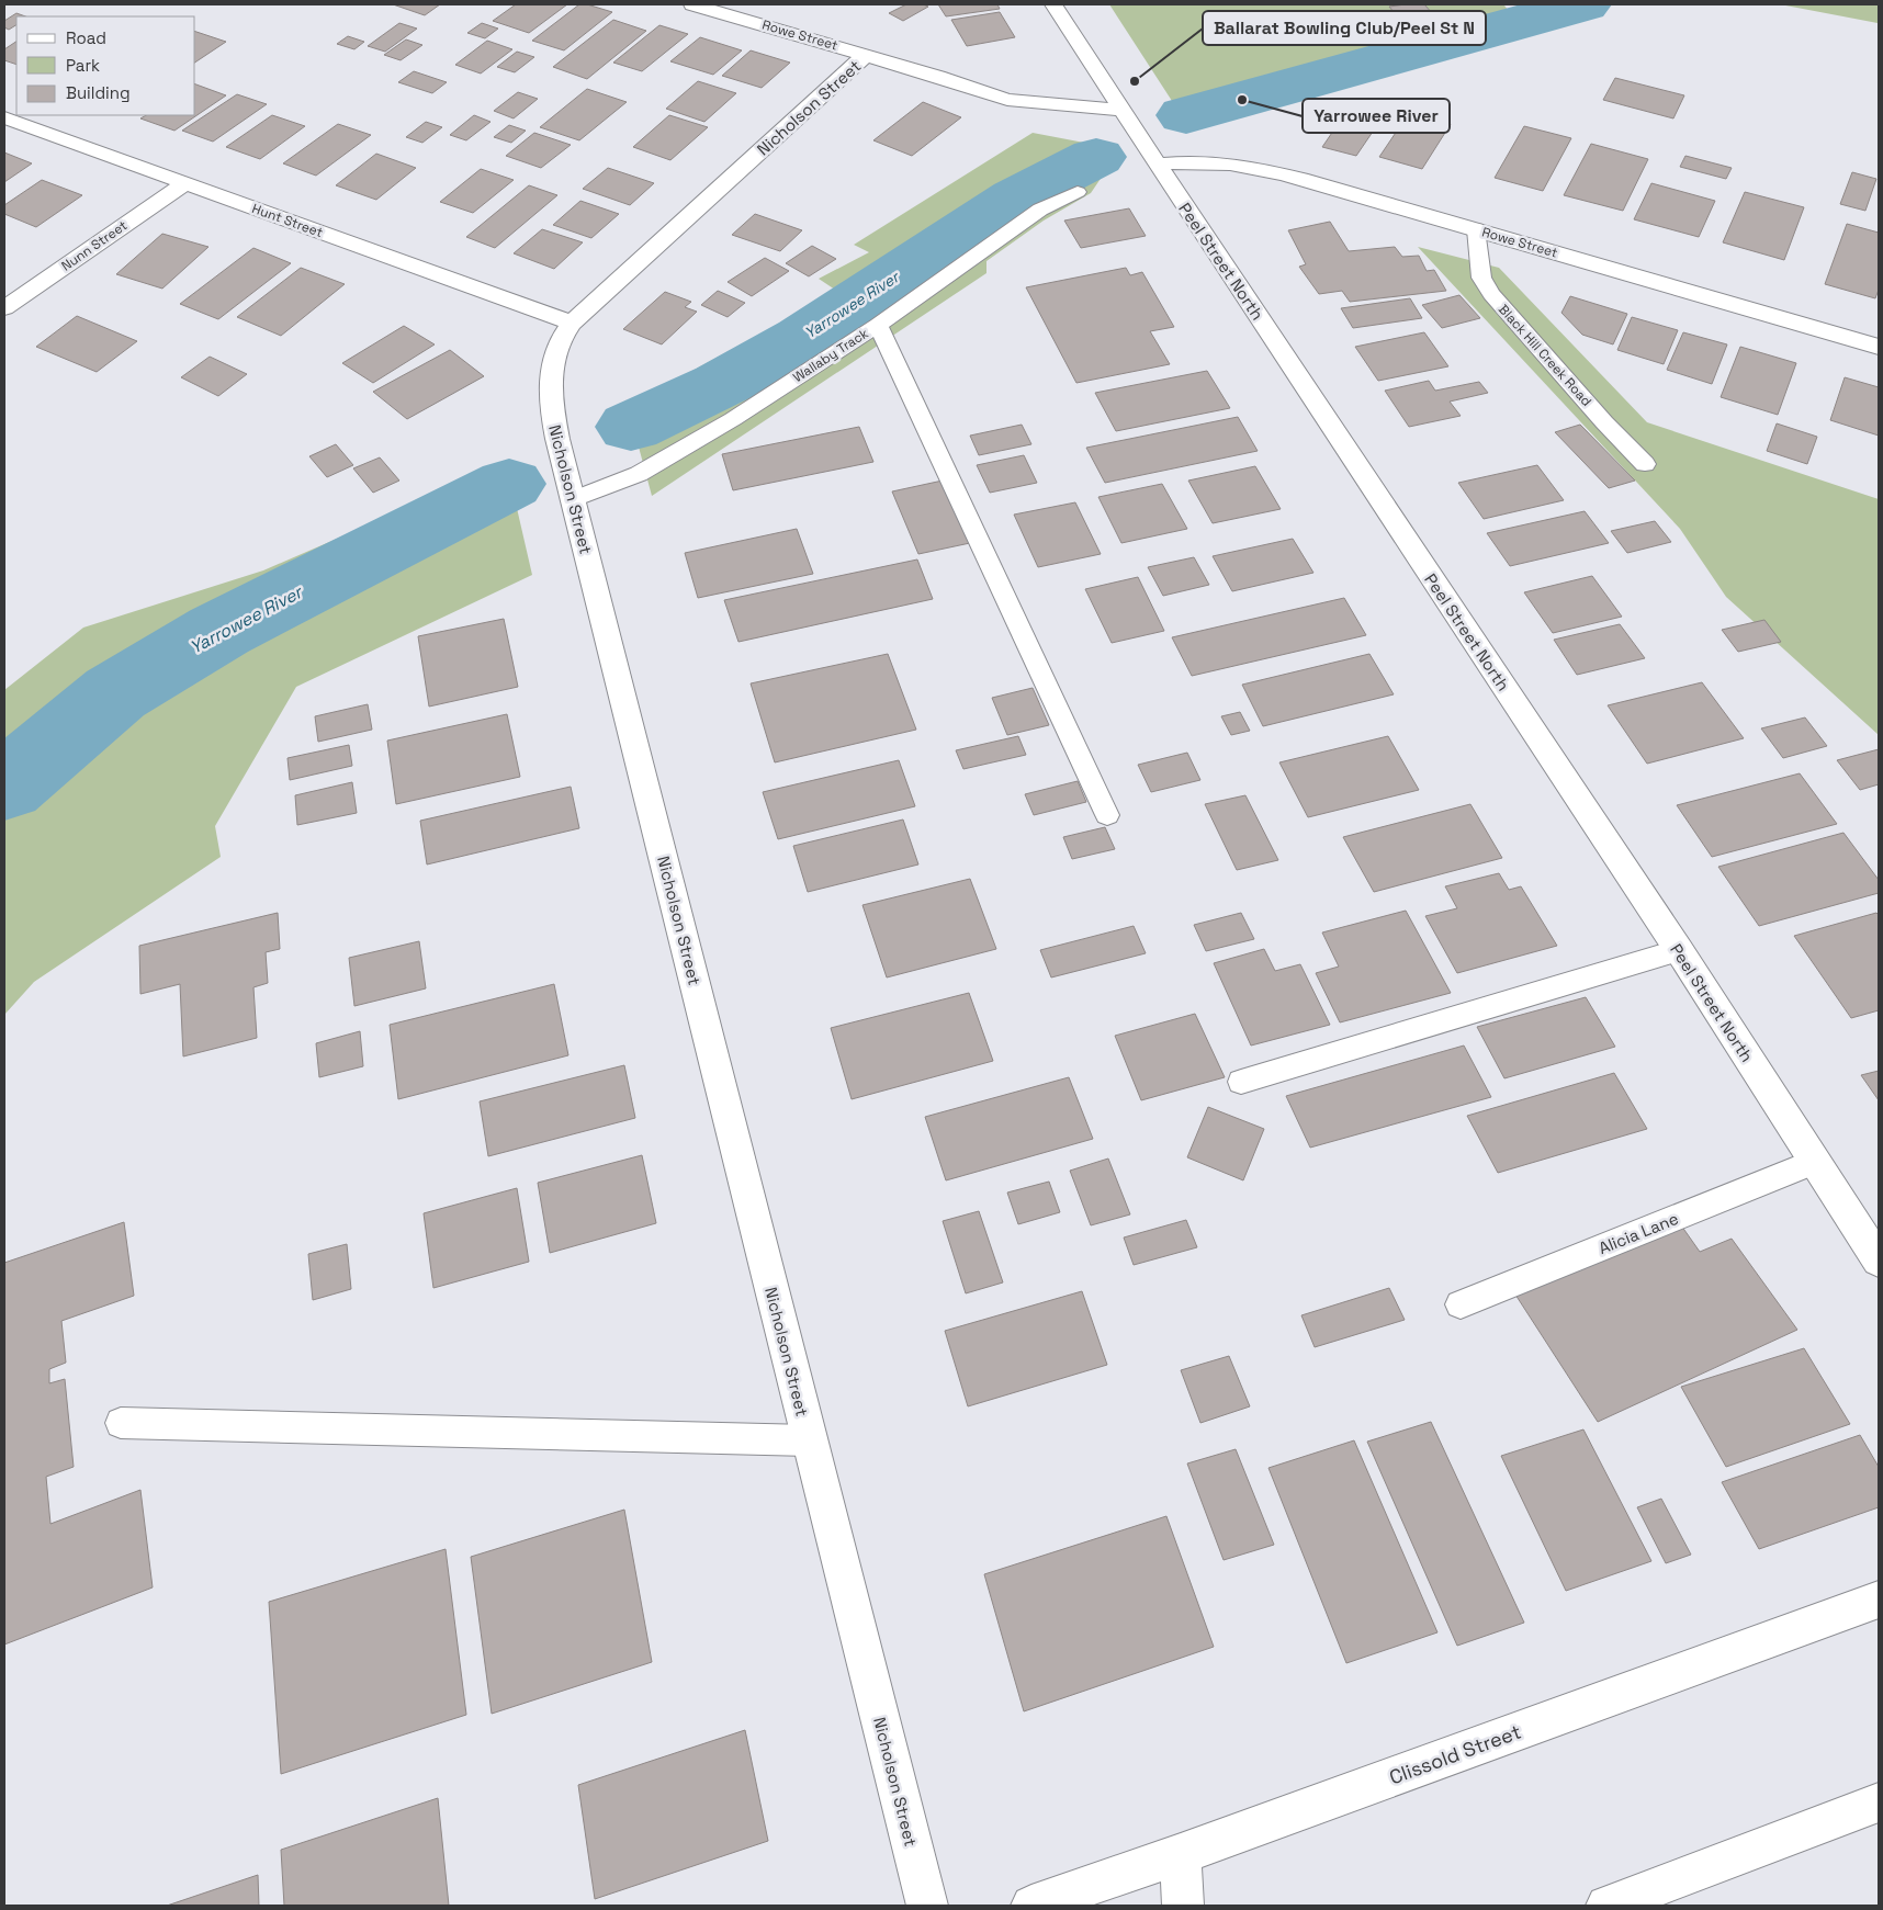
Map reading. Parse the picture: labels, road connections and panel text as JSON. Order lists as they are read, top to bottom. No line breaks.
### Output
{"streets":{"street":["Rowe Street","Nicholson Street","Hunt Street","Nunn Street","Peel Street North","Clissold Street"],"lane":["Wallaby Track","Black Hill Creek Road","Alicia Lane"]},"crossings":[["Rowe Street","Nicholson Street"],["Rowe Street","Peel Street North"],["Rowe Street","Black Hill Creek Road"],["Nicholson Street","Hunt Street"],["Nicholson Street","Wallaby Track"],["Hunt Street","Nunn Street"],["Peel Street North","Alicia Lane"]],"water":["Yarrowee River"],"places":["Ballarat Bowling Club/Peel St N","Yarrowee River"],"legend":["Road","Park","Building"]}
